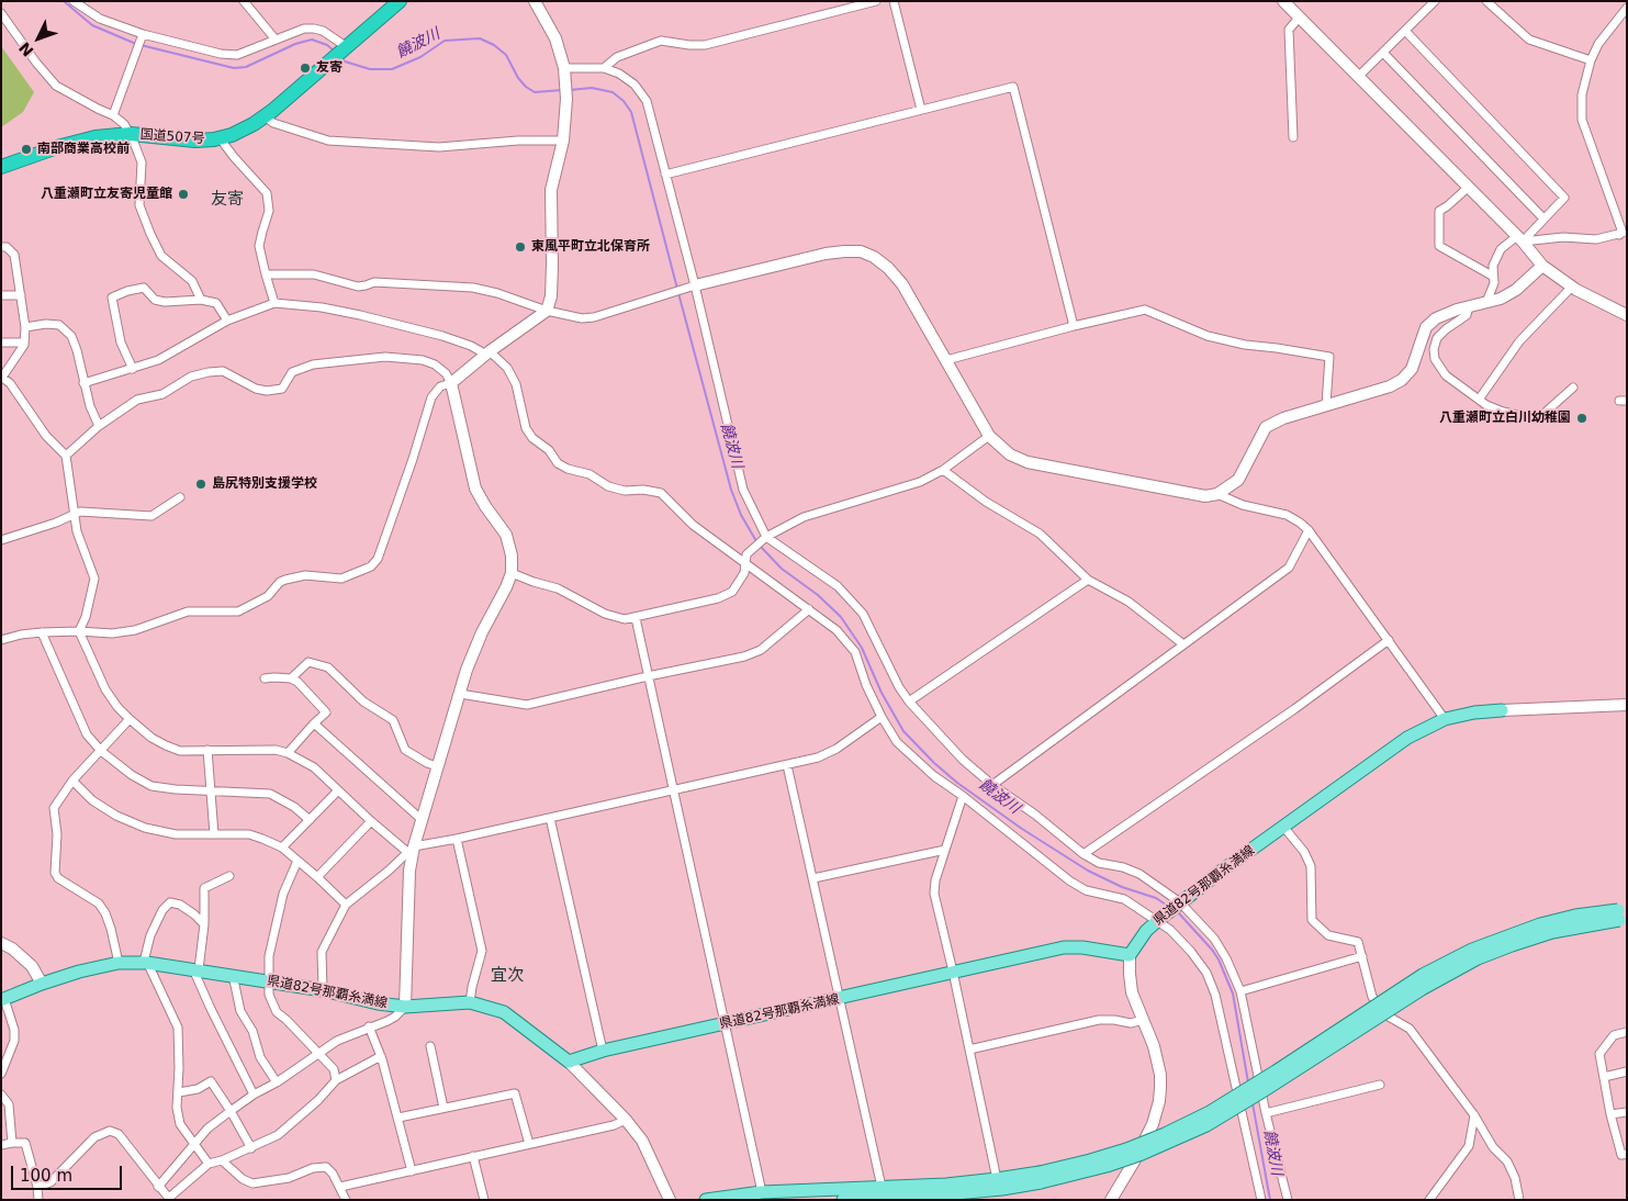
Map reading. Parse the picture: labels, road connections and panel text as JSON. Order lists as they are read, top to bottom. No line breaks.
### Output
{"streets":{"highway":["国道507号"],"main road":["県道82号那覇糸満線"]},"districts":["友寄","宜次"],"water":["饒波川"],"places":["友寄","南部商業高校前","八重瀬町立友寄児童館","東風平町立北保育所","八重瀬町立白川幼稚園","島尻特別支援学校"],"scale_bar":"100 m","north":"bottom left"}
